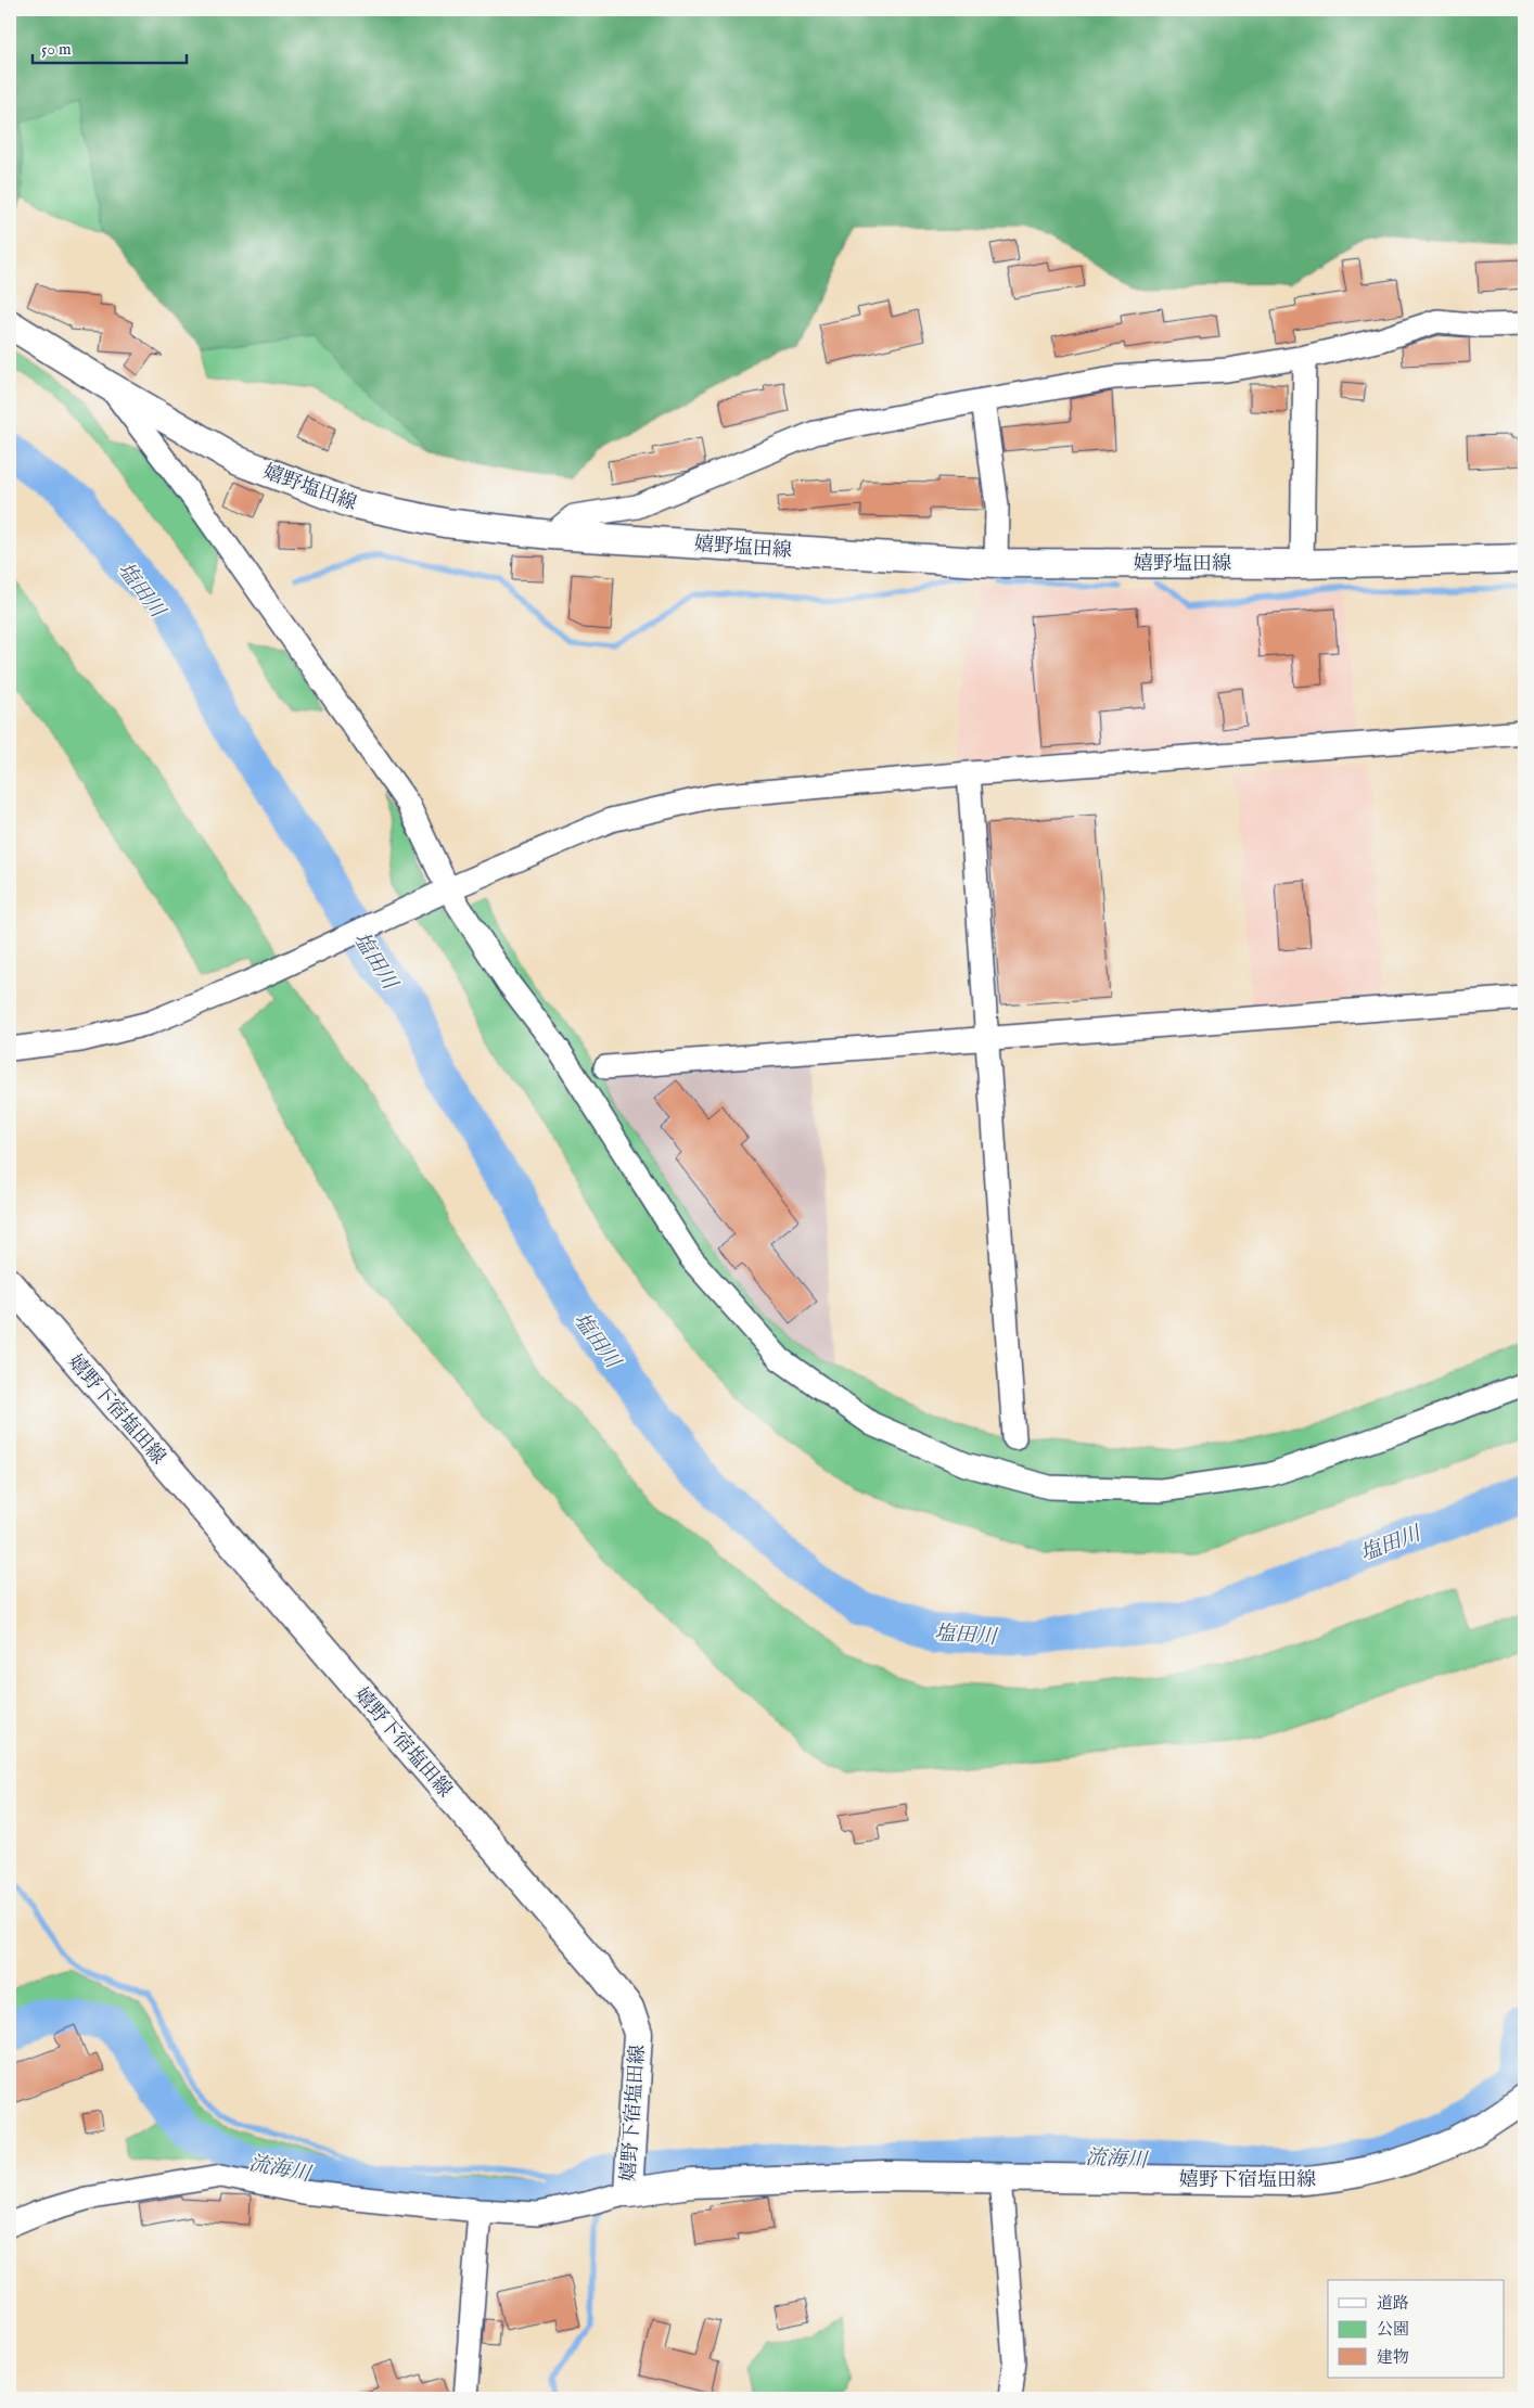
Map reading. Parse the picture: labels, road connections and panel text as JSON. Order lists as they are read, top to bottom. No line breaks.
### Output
{"streets":{"main road":["嬉野塩田線","嬉野下宿塩田線"]},"water":["塩田川","流海川"],"legend":["道路","公園","建物"],"scale_bar":"50 m"}
